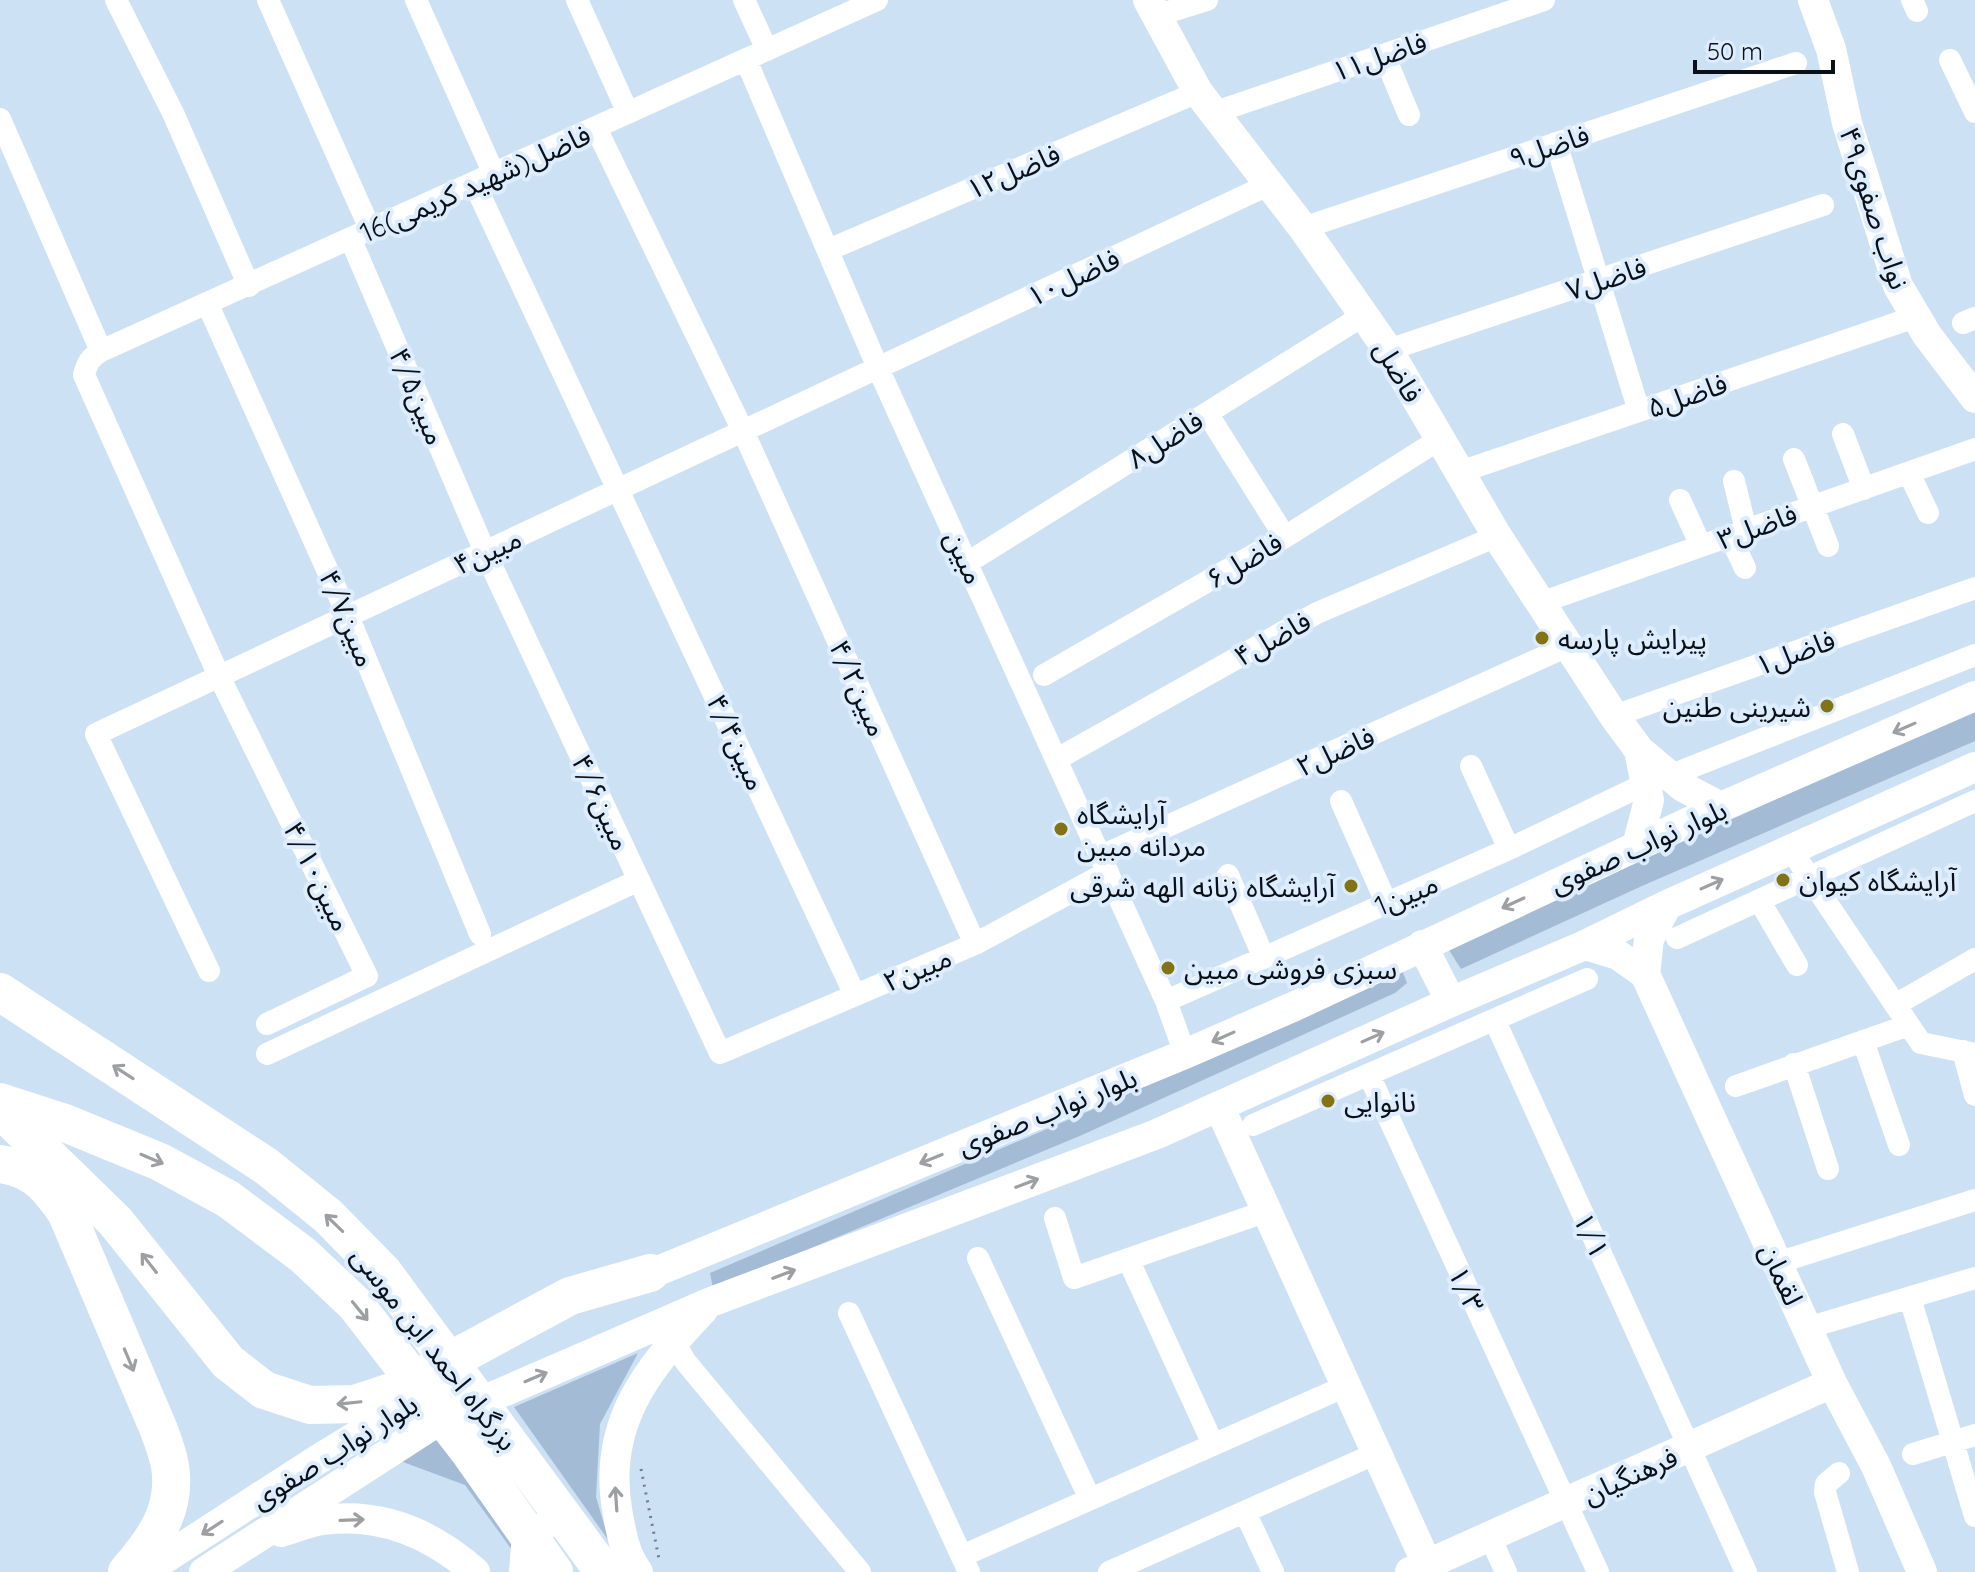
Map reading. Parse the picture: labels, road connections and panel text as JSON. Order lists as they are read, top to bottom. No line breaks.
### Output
{"streets":{"highway":["بزرگراه احمد ابن موسی"],"main road":["۴۹نواب صفوی","فاضل","بلوار نواب صفوی","لقمان","فرهنگیان"],"street":["۱۱فاضل","۹فاضل","۱۲فاضل","16فاضل(شهید کریمی)","۱۰فاضل","۷فاضل","۵فاضل","۴/۵مبین","۸فاضل","۳فاضل","۴مبین","مبین","۶فاضل","۴/۷مبین","۴فاضل","۱فاضل","۴/۲مبین","۴/۴مبین","۲فاضل","۴/۶مبین","۴/۱۰مبین","1مبین","۲مبین","۱/۱","۱/۳"]},"crossings":[["۱۱فاضل","۱۲فاضل"],["۱۱فاضل","فاضل"],["۹فاضل","فاضل"],["۱۲فاضل","فاضل"],["۱۲فاضل","مبین"],["16فاضل(شهید کریمی)","۴/۵مبین"],["16فاضل(شهید کریمی)","مبین"],["16فاضل(شهید کریمی)","۴/۷مبین"],["16فاضل(شهید کریمی)","۴/۲مبین"],["16فاضل(شهید کریمی)","۴/۴مبین"],["۴۹نواب صفوی","۵فاضل"],["۱۰فاضل","فاضل"],["۱۰فاضل","۴مبین"],["۱۰فاضل","مبین"],["۷فاضل","فاضل"],["فاضل","۵فاضل"],["فاضل","۸فاضل"],["فاضل","۳فاضل"],["فاضل","۶فاضل"],["فاضل","۴فاضل"],["فاضل","۱فاضل"],["فاضل","۲فاضل"],["فاضل","بلوار نواب صفوی"],["فاضل","1مبین"],["۴/۵مبین","۴مبین"],["۴/۵مبین","۴/۶مبین"],["۸فاضل","مبین"],["۴مبین","مبین"],["۴مبین","۴/۷مبین"],["۴مبین","۴/۲مبین"],["۴مبین","۴/۴مبین"],["۴مبین","۴/۶مبین"],["۴مبین","۴/۱۰مبین"],["مبین","۴فاضل"],["مبین","۲فاضل"],["مبین","بلوار نواب صفوی"],["مبین","1مبین"],["مبین","۲مبین"],["۴/۲مبین","۲مبین"],["۴/۴مبین","۲مبین"],["۲فاضل","۲مبین"],["۴/۶مبین","۲مبین"],["بلوار نواب صفوی","فرهنگیان"],["۱/۱","فرهنگیان"],["لقمان","فرهنگیان"],["۱/۳","فرهنگیان"]],"places":["پیرایش پارسه","شیرینی طنین","آرایشگاه مردانه مبین","آرایشگاه کیوان","آرایشگاه زنانه الهه شرقی","سبزی فروشی مبین","نانوایی"],"scale_bar":"50 m"}
